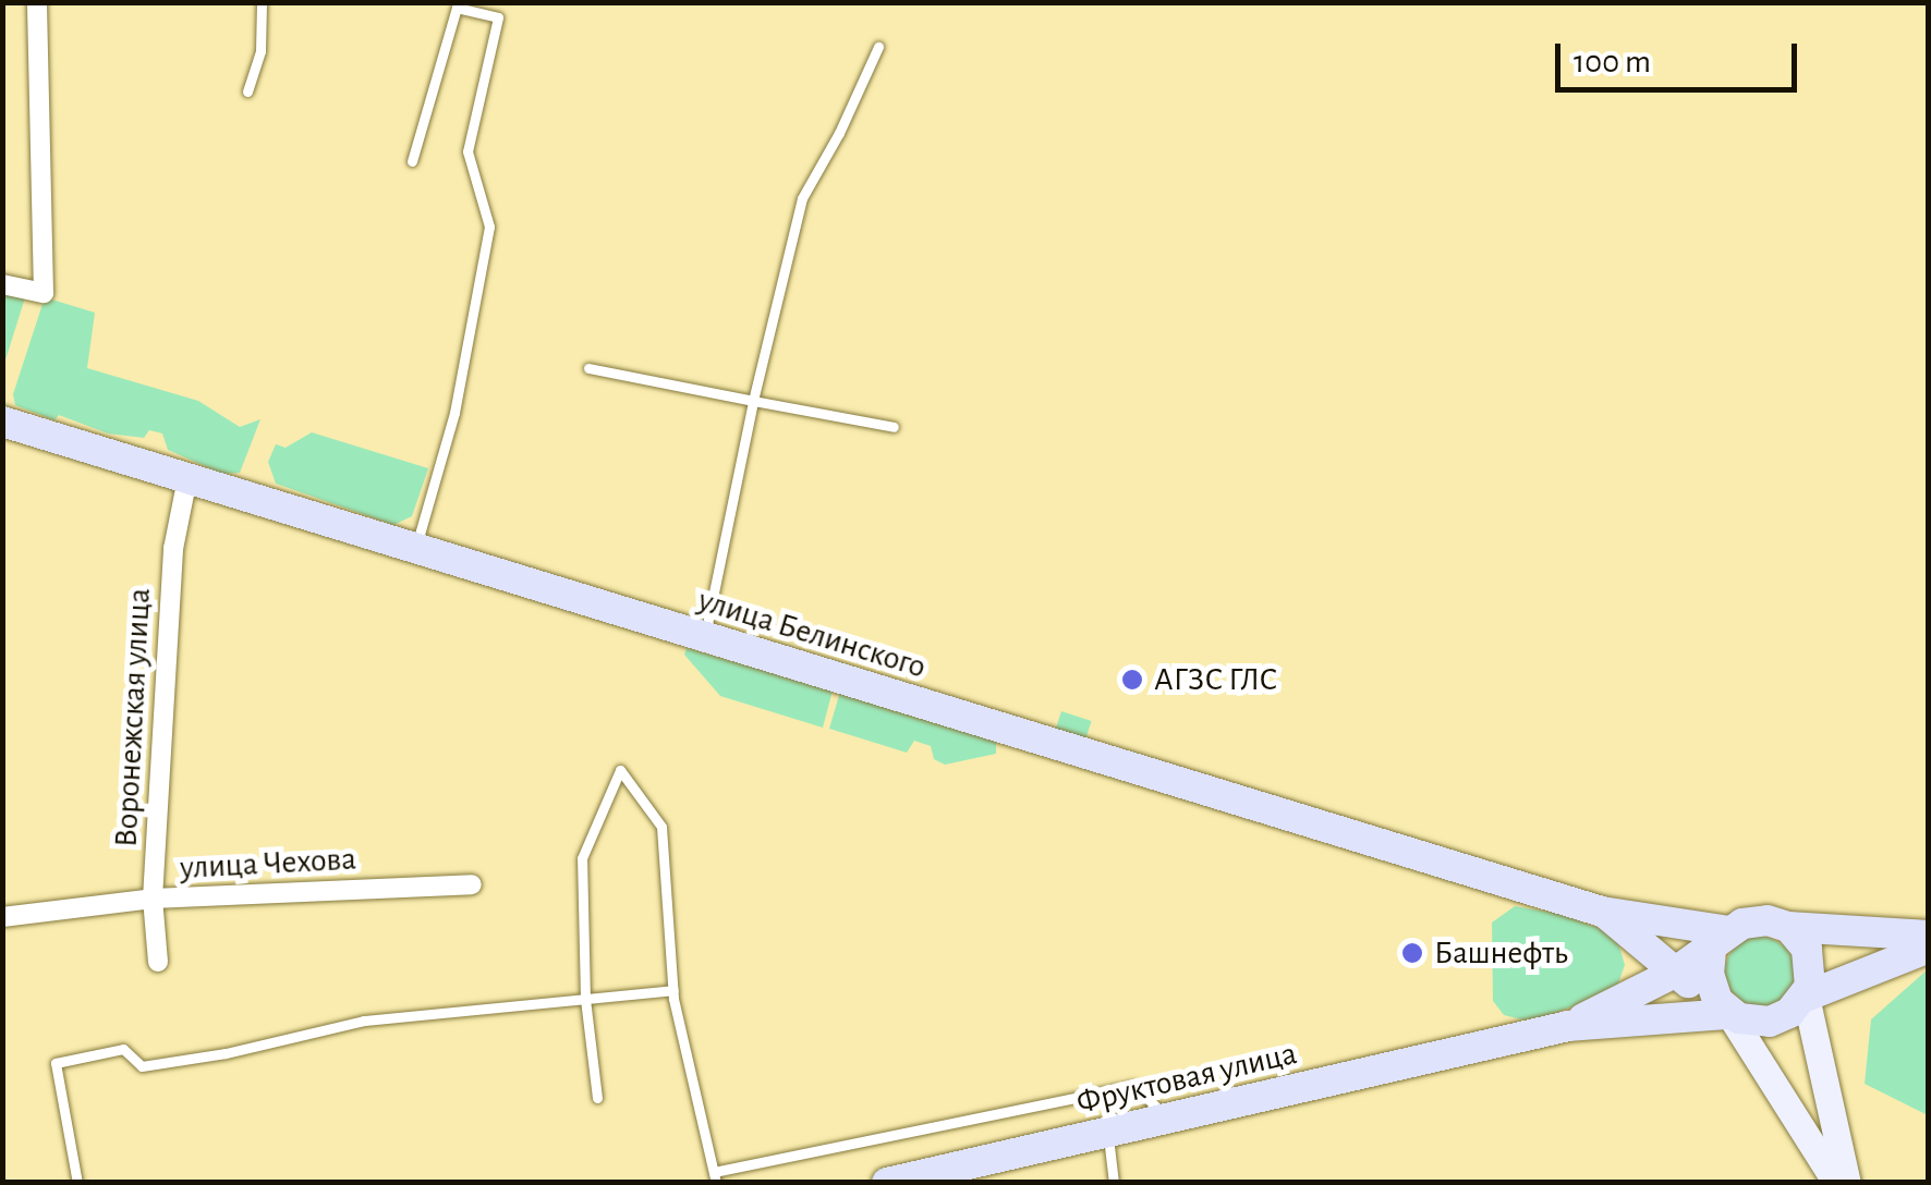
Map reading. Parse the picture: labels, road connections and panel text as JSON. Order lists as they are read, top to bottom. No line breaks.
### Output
{"streets":{"main road":["улица Белинского","Фруктовая улица"],"street":["Воронежская улица","улица Чехова"]},"crossings":[["улица Белинского","Воронежская улица"],["Воронежская улица","улица Чехова"]],"places":["АГЗС ГЛС","Башнефть"],"scale_bar":"100 m"}
